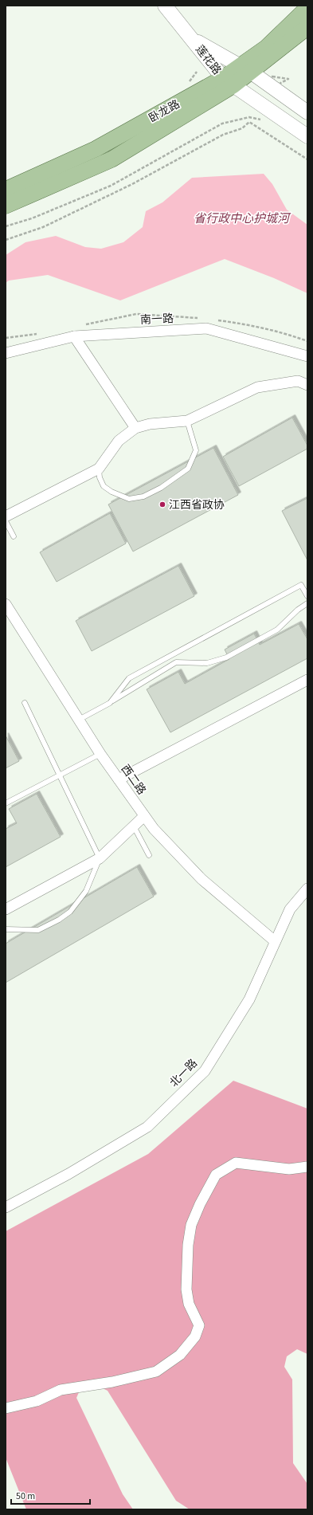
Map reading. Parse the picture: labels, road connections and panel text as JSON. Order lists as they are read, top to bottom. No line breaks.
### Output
{"streets":{"main road":["莲花路","卧龙路"],"street":["南一路","西二路","北一路"]},"crossings":[["莲花路","卧龙路"],["西二路","北一路"]],"water":["省行政中心护城河"],"places":["江西省政协"],"scale_bar":"50 m"}
